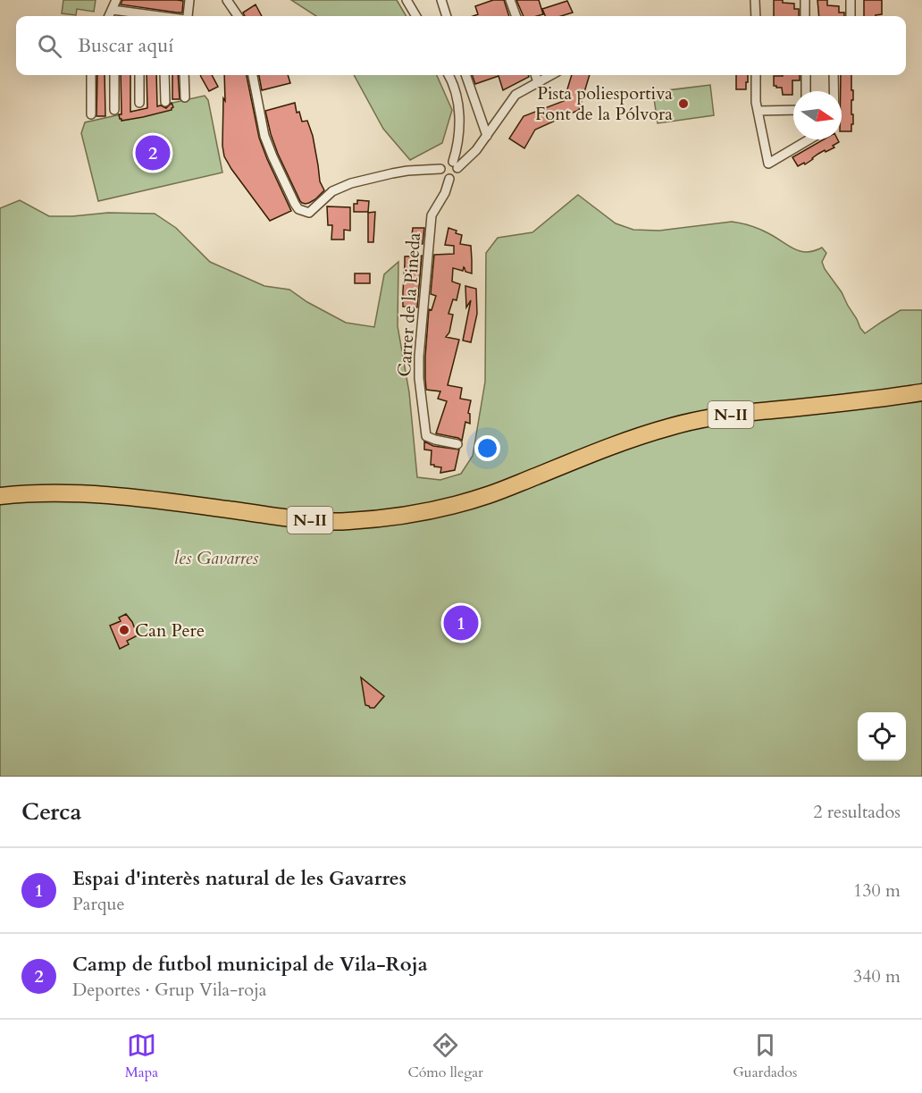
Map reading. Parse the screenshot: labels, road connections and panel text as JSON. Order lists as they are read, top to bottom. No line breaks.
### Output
{"streets":{"highway":["N-II"],"street":["Carrer de la Pineda"]},"parks":["les Gavarres"],"places":["Pista poliesportiva Font de la Pólvora","Can Pere"],"north":"right","page":{"search":"Buscar aquí","pins":["2","1"],"heading":["Cerca","2 resultados"],"list":[{"mark":"1","name":"Espai d'interès natural de les Gavarres","note":"Parque","value":"130 m"},{"mark":"2","name":"Camp de futbol municipal de Vila-Roja","note":"Deportes · Grup Vila-roja","value":"340 m"}],"nav":["Mapa","Cómo llegar","Guardados"]}}
